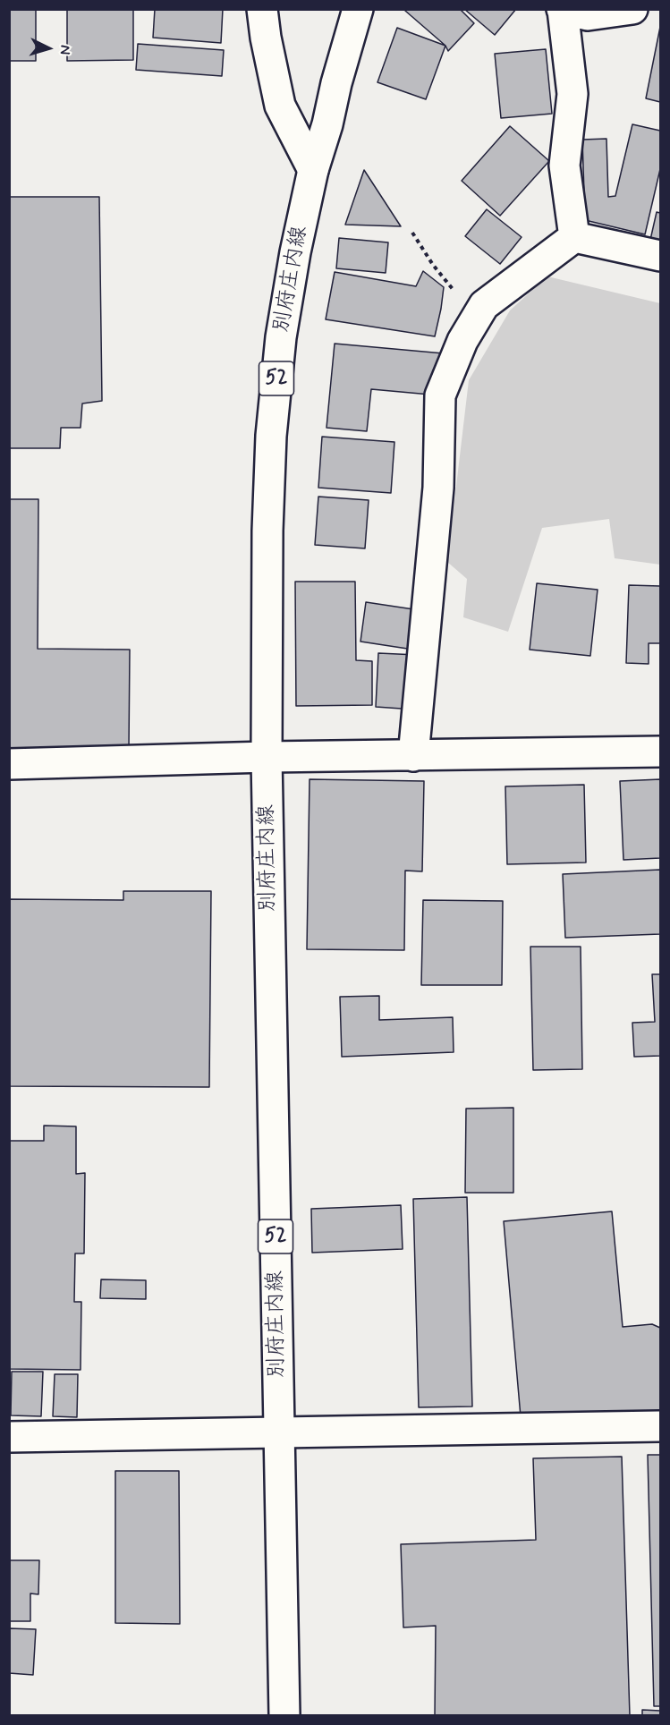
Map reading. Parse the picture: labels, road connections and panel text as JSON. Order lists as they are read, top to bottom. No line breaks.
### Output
{"streets":{"street":["別府庄内線","52"]},"north":"right"}
